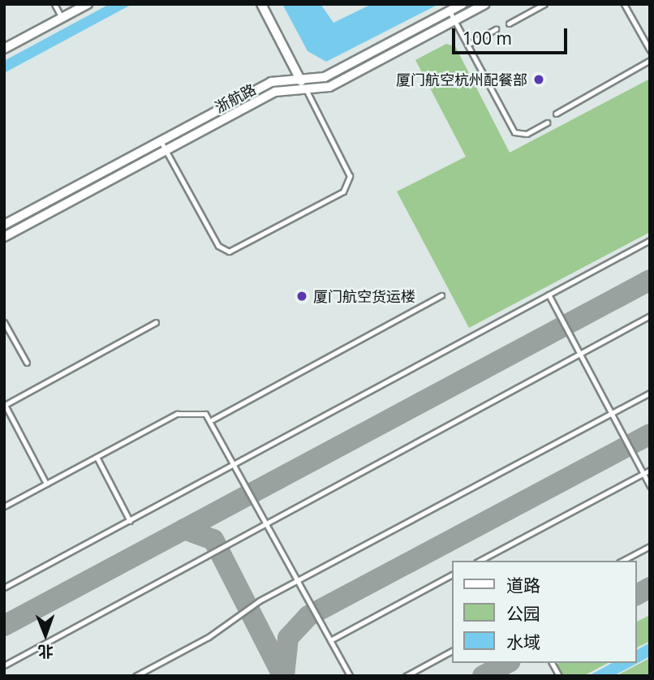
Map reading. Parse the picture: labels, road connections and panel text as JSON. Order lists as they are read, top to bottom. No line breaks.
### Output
{"streets":{"street":["浙航路"]},"places":["厦门航空杭州配餐部","厦门航空货运楼"],"legend":["道路","公园","水域"],"scale_bar":"100 m","north":"bottom"}
